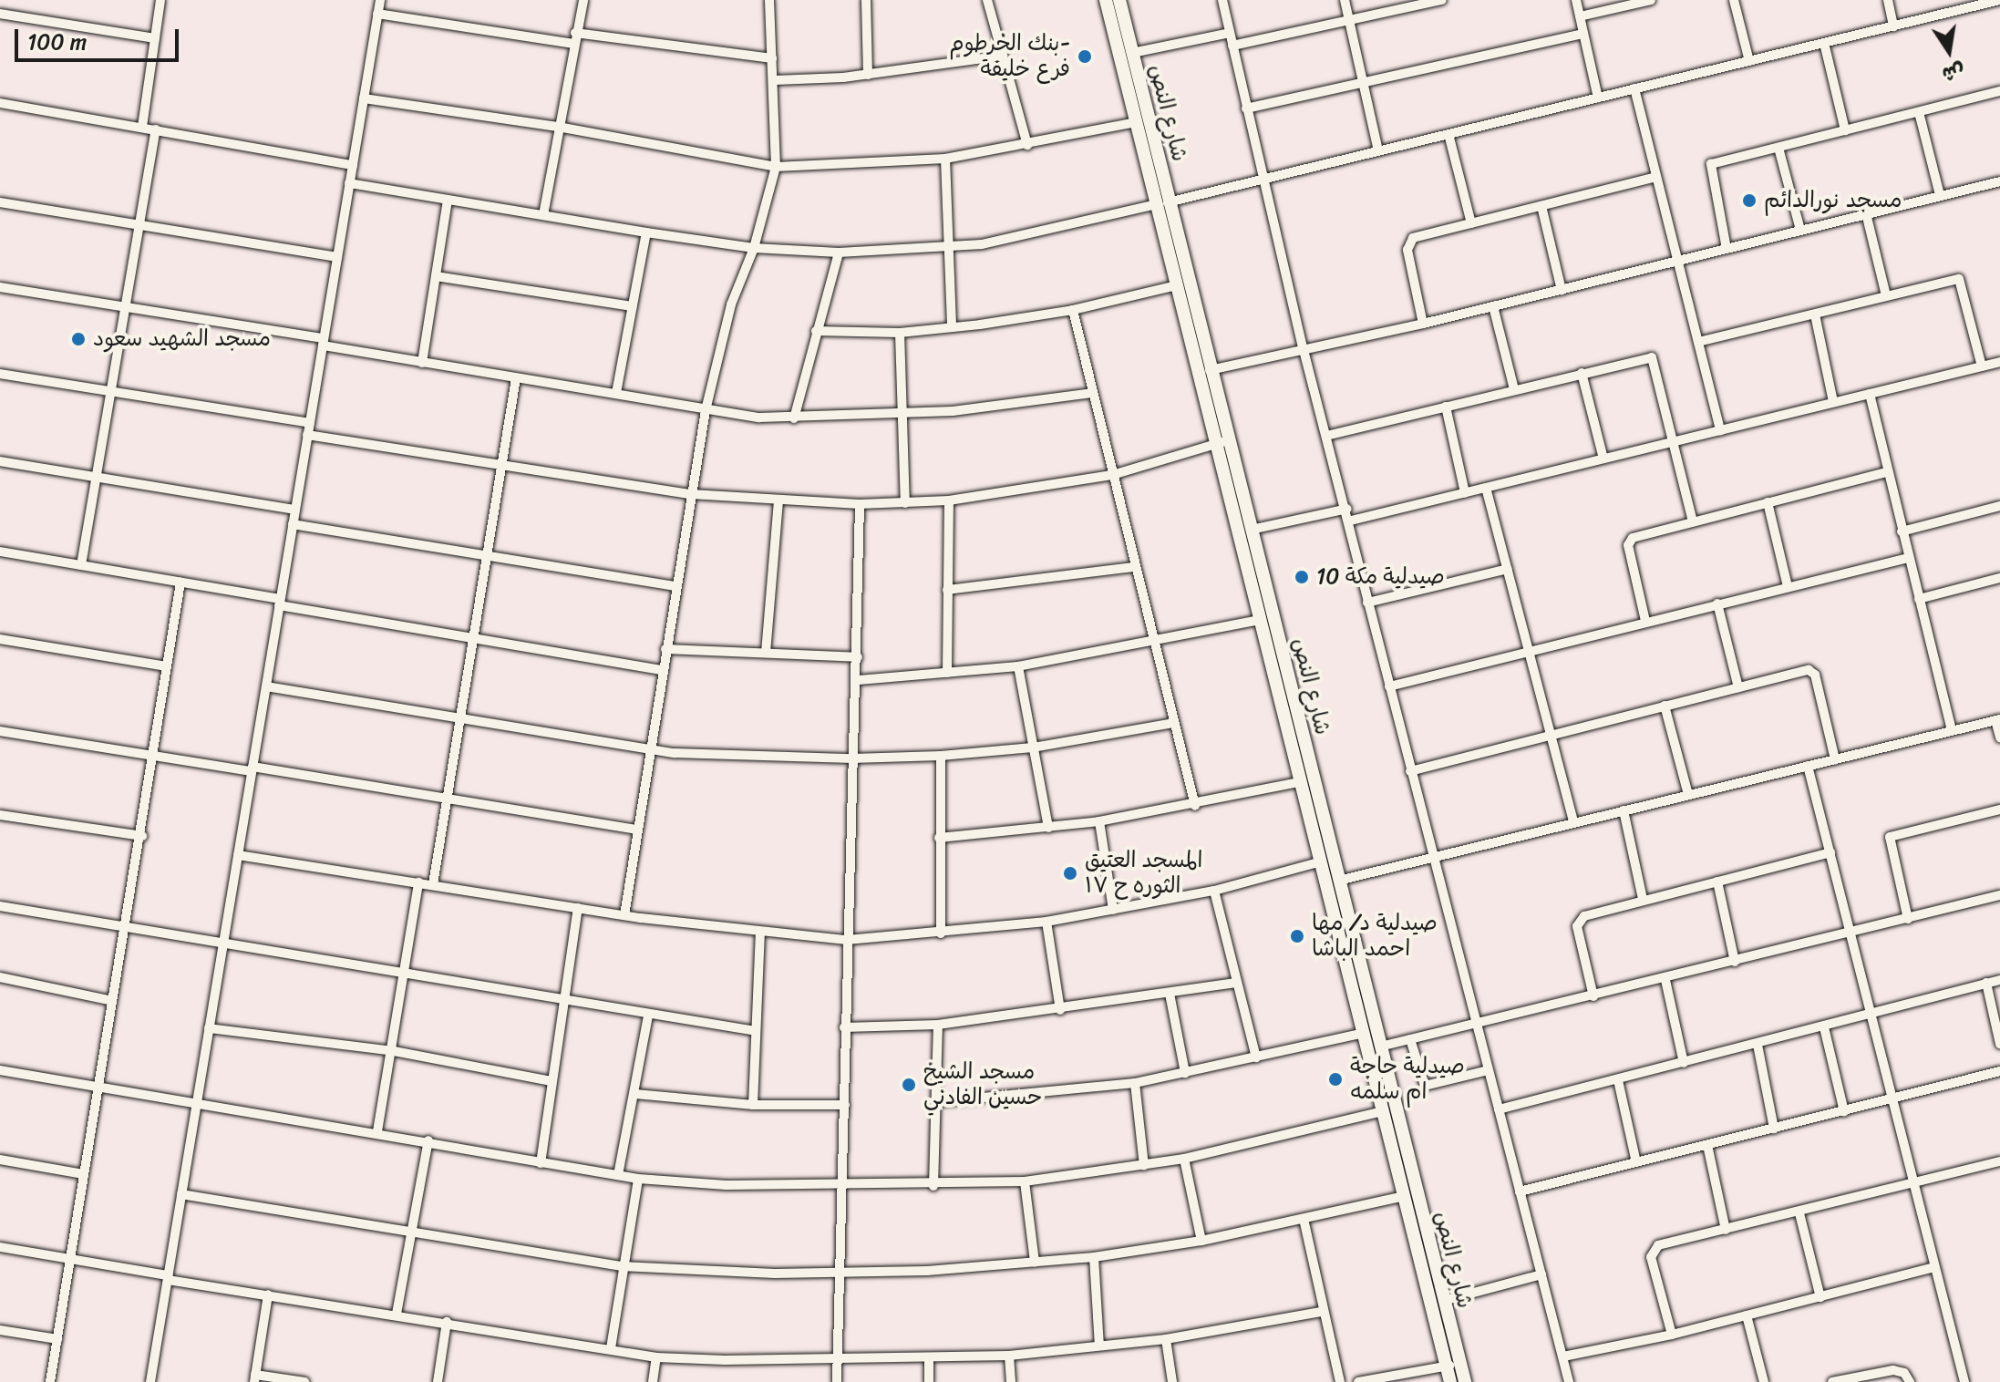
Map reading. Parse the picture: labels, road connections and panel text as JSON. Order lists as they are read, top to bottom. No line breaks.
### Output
{"streets":{"main road":["شارع النص"]},"places":["بنك الخرطوم- فرع خليفة","مسجد نورالدائم","مسجد الشهيد سعود","صيدلية مكة 10","المسجد العتيق الثوره ح ١٧","صيدلية د/ مها احمد الباشا","صيدلية حاجة ام سلمه","مسجد الشيخ حسين الفادني"],"scale_bar":"100 m","north":"bottom"}
